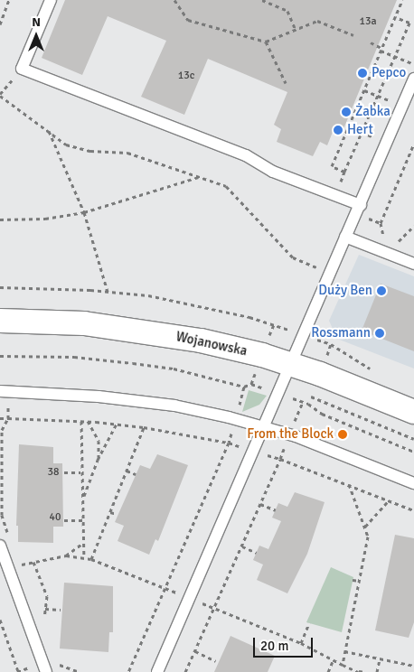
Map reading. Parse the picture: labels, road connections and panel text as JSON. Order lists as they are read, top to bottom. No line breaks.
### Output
{"streets":{"street":["Wojanowska"]},"places":["Pepco","Żabka","Hert","Duży Ben","Rossmann","From the Block"],"house_numbers":["13a","13c","38","40"],"scale_bar":"20 m","north":"top"}
